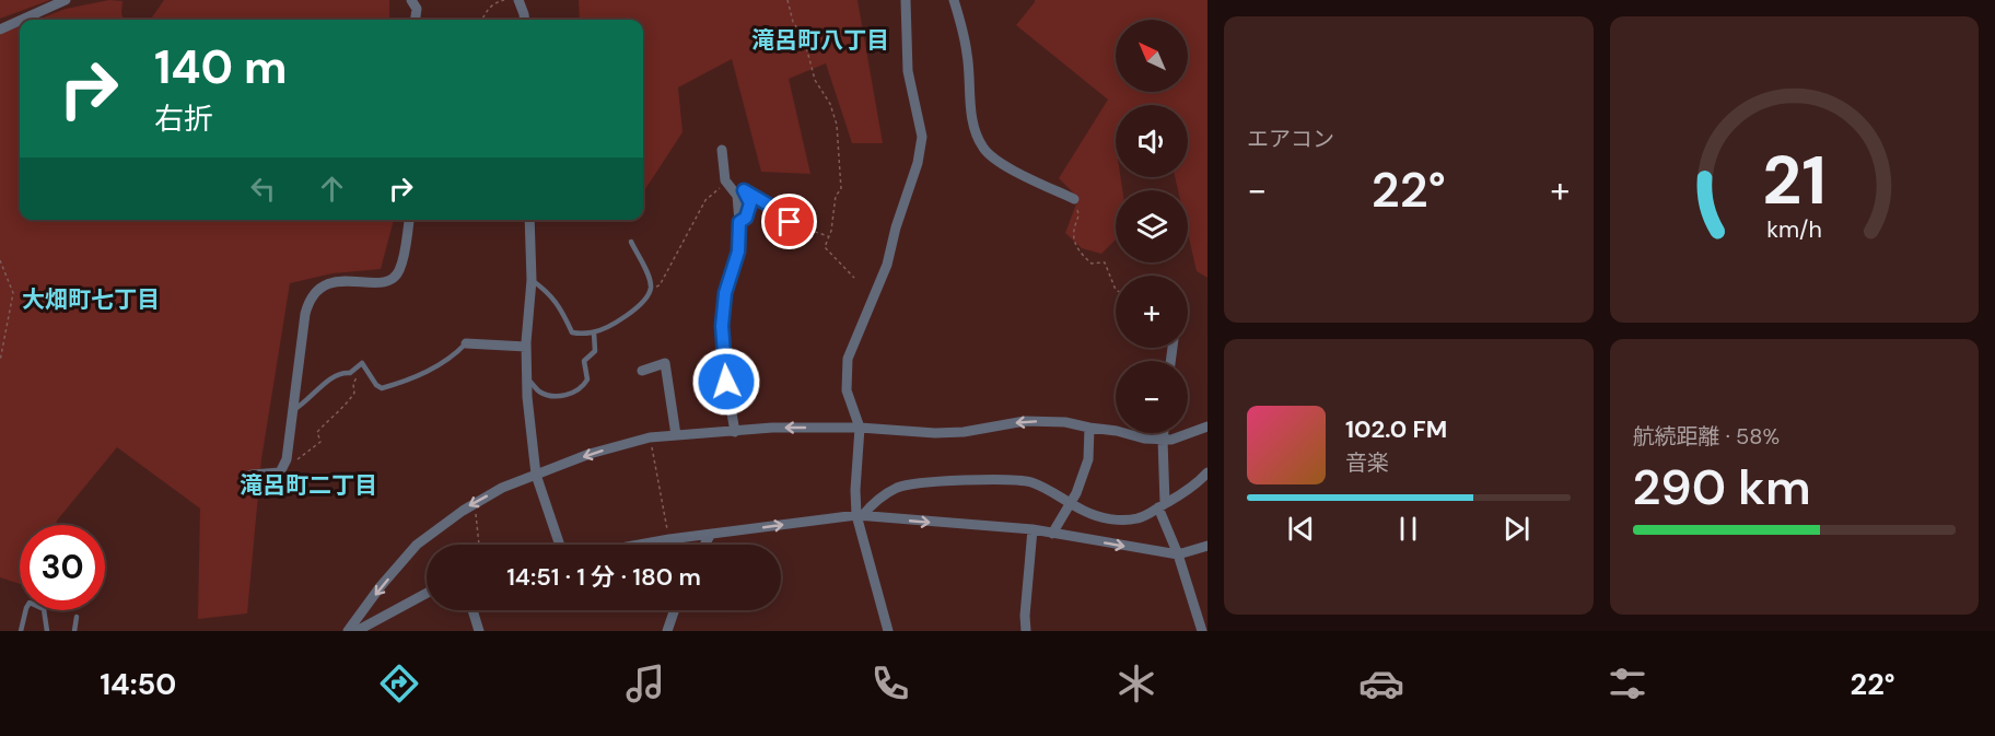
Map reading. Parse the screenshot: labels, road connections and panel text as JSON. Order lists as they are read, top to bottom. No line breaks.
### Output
{"districts":["滝呂町八丁目","大畑町七丁目","滝呂町二丁目"],"north":"top left","page":{"tile":["エアコン",["航続距離 · 58%","290 km"]],"map_buttons":["+","−"],"turn":["140 m","右折"],"heat":["−","22°","+"],"song":["102.0 FM","音楽"],"limit":"30","trip":"14:51 · 1 分 · 180 m","tabs":["14:50","22°"],"gauge":["21","km/h"]}}
